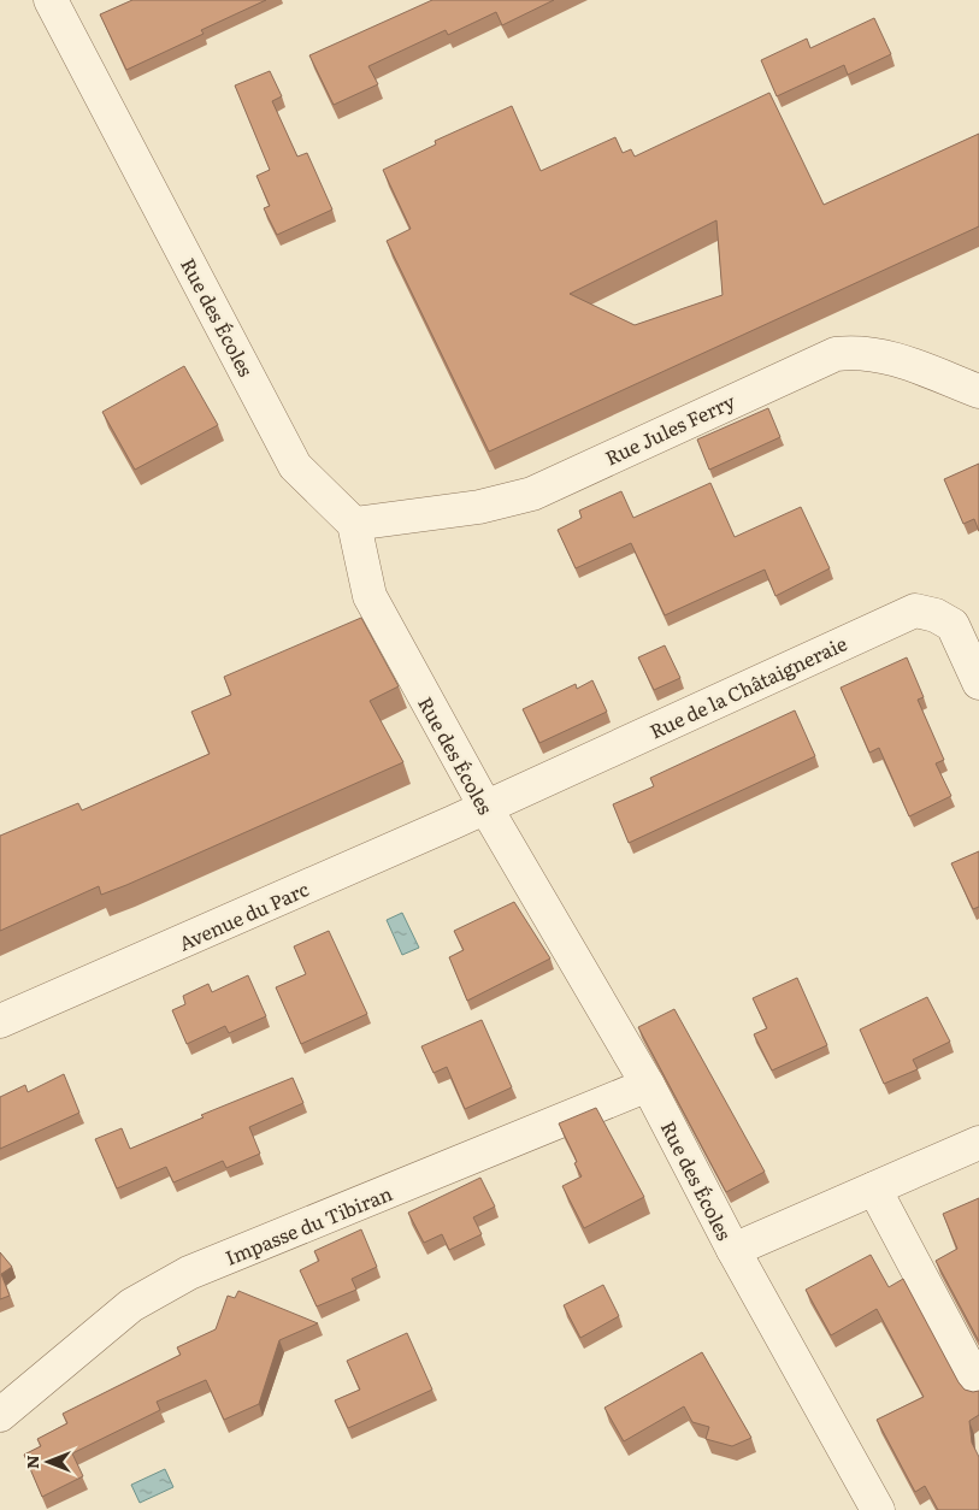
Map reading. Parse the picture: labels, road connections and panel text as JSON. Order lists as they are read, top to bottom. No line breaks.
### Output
{"streets":{"street":["Rue des Écoles","Rue Jules Ferry","Rue de la Châtaigneraie","Avenue du Parc","Impasse du Tibiran"]},"crossings":[["Rue des Écoles","Rue Jules Ferry"],["Rue des Écoles","Rue de la Châtaigneraie"],["Rue des Écoles","Avenue du Parc"],["Rue des Écoles","Impasse du Tibiran"],["Rue de la Châtaigneraie","Avenue du Parc"]],"north":"left"}
